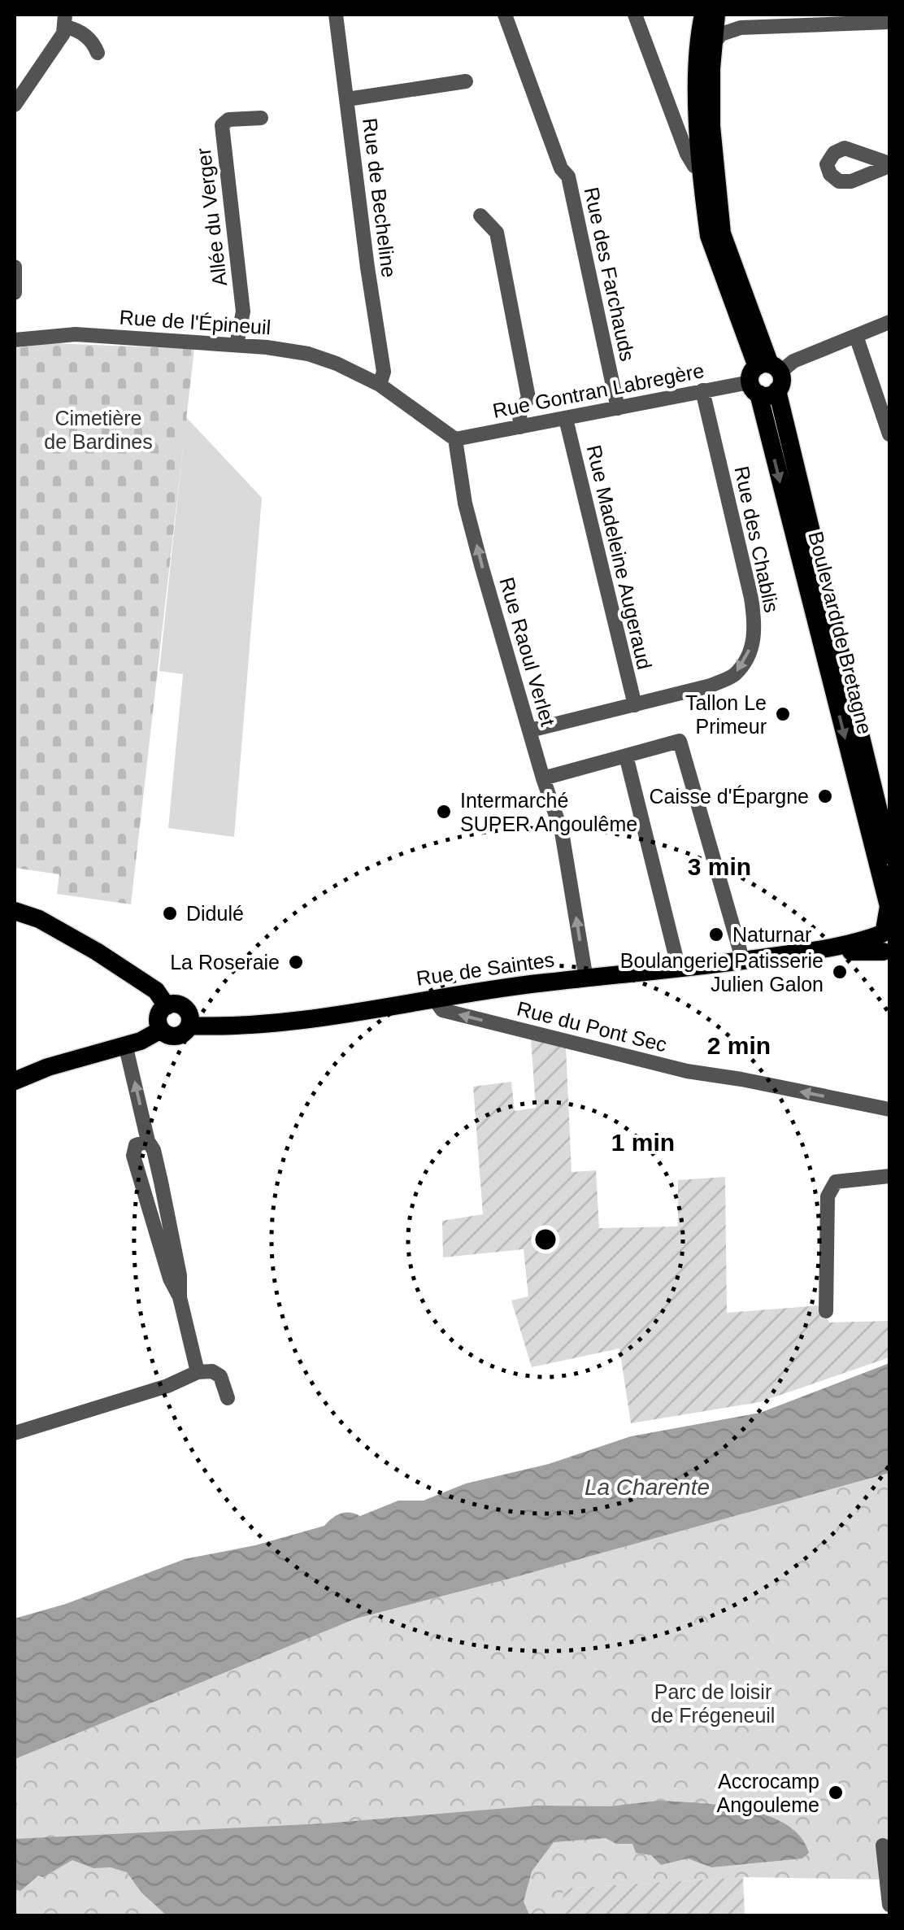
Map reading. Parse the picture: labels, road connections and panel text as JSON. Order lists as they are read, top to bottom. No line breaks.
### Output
{"streets":{"main road":["Boulevard de Bretagne","Rue de Saintes"],"street":["Rue de Becheline","Allée du Verger","Rue des Farchauds","Rue de l'Épineuil","Rue Gontran Labregère","Rue des Chablis","Rue Madeleine Augeraud","Rue Raoul Verlet","Rue du Pont Sec"]},"crossings":[["Rue de Becheline","Rue de l'Épineuil"],["Allée du Verger","Rue de l'Épineuil"],["Rue des Farchauds","Rue Gontran Labregère"],["Rue Gontran Labregère","Rue des Chablis"],["Rue Gontran Labregère","Rue Madeleine Augeraud"],["Rue Gontran Labregère","Boulevard de Bretagne"],["Rue Gontran Labregère","Rue Raoul Verlet"],["Rue des Chablis","Rue Madeleine Augeraud"],["Rue des Chablis","Rue Raoul Verlet"],["Boulevard de Bretagne","Rue de Saintes"],["Rue Raoul Verlet","Rue de Saintes"],["Rue de Saintes","Rue du Pont Sec"]],"one_way":["Rue des Chablis","Rue du Pont Sec"],"water":["La Charente"],"parks":["Cimetière de Bardines","Parc de loisir de Frégeneuil"],"places":["Tallon Le Primeur","Caisse d'Épargne","Intermarché SUPER Angoulême","Didulé","Naturnar","La Roseraie","Boulangerie Patisserie Julien Galon","Accrocamp Angouleme"],"rings":["3 min","2 min","1 min"]}
